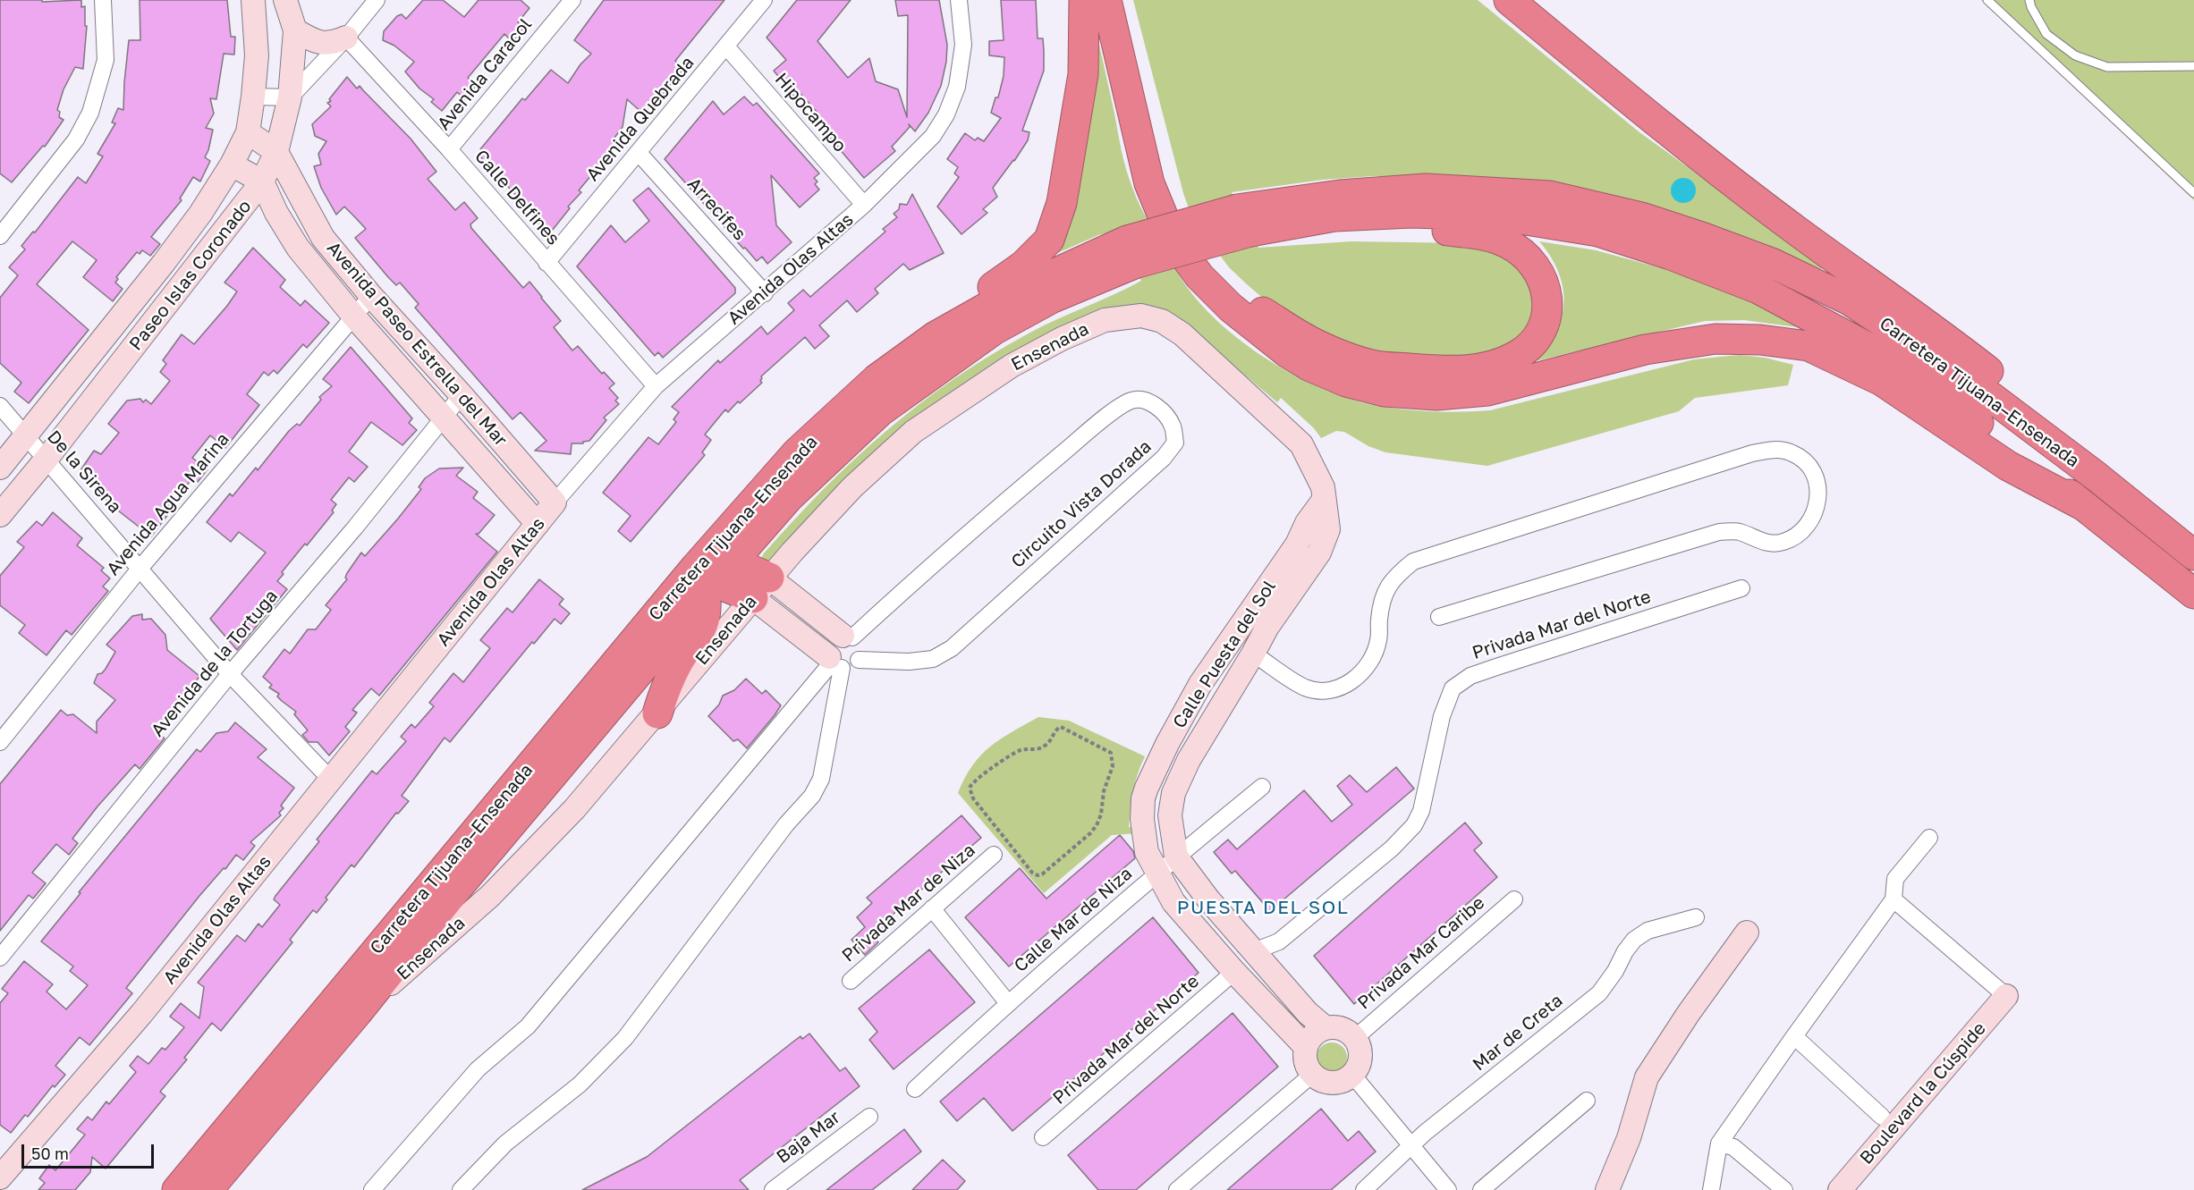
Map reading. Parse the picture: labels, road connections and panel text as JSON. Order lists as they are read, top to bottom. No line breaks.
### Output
{"streets":{"highway":["Carretera Tijuana–Ensenada"],"street":["Avenida Caracol","Hipocampo","Avenida Quebrada","Calle Delfines","Arrecifes","Avenida Olas Altas","Paseo Islas Coronado","Avenida Paseo Estrella del Mar","Ensenada","De la Sirena","Avenida Agua Marina","Circuito Vista Dorada","Privada Mar del Norte","Calle Puesta del Sol","Avenida de la Tortuga","Privada Mar de Niza","Calle Mar de Niza","Privada Mar Caribe","Mar de Creta","Boulevard la Cúspide","Baja Mar"]},"crossings":[["Avenida Caracol","Calle Delfines"],["Hipocampo","Avenida Quebrada"],["Hipocampo","Avenida Olas Altas"],["Avenida Quebrada","Calle Delfines"],["Avenida Quebrada","Arrecifes"],["Calle Delfines","Avenida Olas Altas"],["Arrecifes","Avenida Olas Altas"],["Avenida Olas Altas","Avenida Paseo Estrella del Mar"],["Avenida Olas Altas","De la Sirena"],["Paseo Islas Coronado","Avenida Paseo Estrella del Mar"],["Paseo Islas Coronado","De la Sirena"],["Avenida Paseo Estrella del Mar","Avenida Agua Marina"],["Avenida Paseo Estrella del Mar","Avenida de la Tortuga"],["Ensenada","Carretera Tijuana–Ensenada"],["Ensenada","Calle Puesta del Sol"],["De la Sirena","Avenida Agua Marina"],["De la Sirena","Avenida de la Tortuga"],["Privada Mar del Norte","Calle Puesta del Sol"],["Calle Puesta del Sol","Calle Mar de Niza"],["Calle Puesta del Sol","Privada Mar Caribe"]],"districts":["PUESTA DEL SOL"],"scale_bar":"50 m"}
